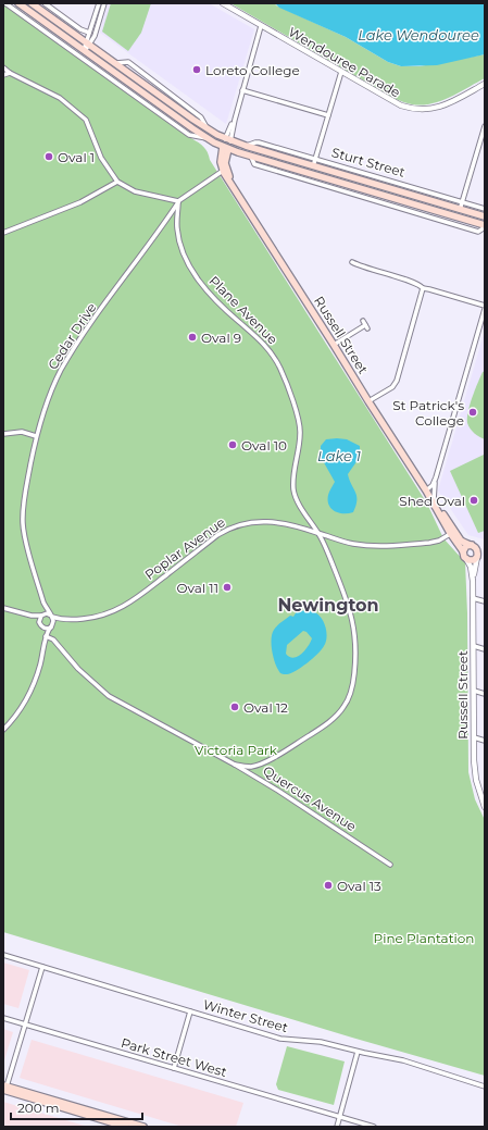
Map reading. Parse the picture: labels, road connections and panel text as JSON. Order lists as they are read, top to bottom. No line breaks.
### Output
{"streets":{"main road":["Sturt Street","Russell Street"],"street":["Wendouree Parade","Plane Avenue","Cedar Drive","Poplar Avenue","Quercus Avenue","Winter Street","Park Street West"]},"crossings":[["Sturt Street","Russell Street"],["Plane Avenue","Cedar Drive"],["Plane Avenue","Poplar Avenue"],["Plane Avenue","Quercus Avenue"],["Russell Street","Poplar Avenue"],["Cedar Drive","Poplar Avenue"]],"districts":["Newington"],"water":["Lake Wendouree","Lake 1"],"parks":["Victoria Park","Pine Plantation"],"places":["Loreto College","Oval 1","Oval 9","St Patrick's College","Oval 10","Shed Oval","Oval 11","Oval 12","Oval 13"],"scale_bar":"200 m"}
